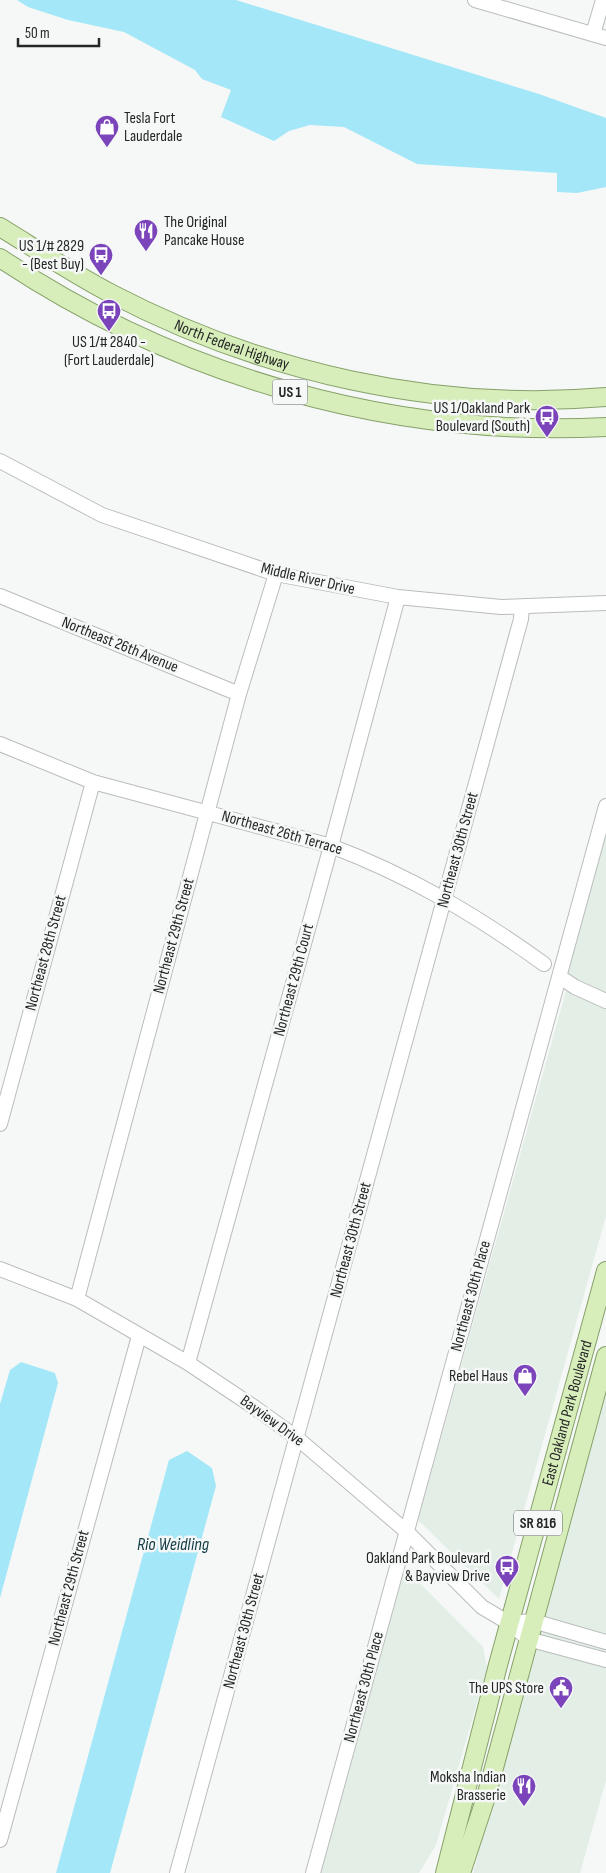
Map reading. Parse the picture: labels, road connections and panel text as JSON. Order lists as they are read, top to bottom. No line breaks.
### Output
{"streets":{"main road":["North Federal Highway","US 1","East Oakland Park Boulevard","SR 816"],"street":["Middle River Drive","Northeast 26th Avenue","Northeast 26th Terrace","Northeast 30th Street","Northeast 29th Street","Northeast 28th Street","Northeast 29th Court","Northeast 30th Place","Bayview Drive"]},"crossings":[["Middle River Drive","Northeast 30th Street"],["Middle River Drive","Northeast 29th Street"],["Middle River Drive","Northeast 29th Court"],["Northeast 26th Avenue","Northeast 29th Street"],["Northeast 26th Terrace","Northeast 30th Street"],["Northeast 26th Terrace","Northeast 29th Street"],["Northeast 26th Terrace","Northeast 28th Street"],["Northeast 26th Terrace","Northeast 29th Court"],["Northeast 30th Street","Bayview Drive"],["Northeast 29th Street","Bayview Drive"],["Northeast 29th Court","Bayview Drive"],["Northeast 30th Place","Bayview Drive"],["East Oakland Park Boulevard","Bayview Drive"]],"water":["Rio Weidling"],"places":{"shop":["Tesla Fort Lauderdale","Rebel Haus"],"restaurant":["The Original Pancake House","Moksha Indian Brasserie"],"bus stop":["US 1/# 2829 - (Best Buy)","US 1/# 2840 - (Fort Lauderdale)","US 1/Oakland Park Boulevard (South)","Oakland Park Boulevard & Bayview Drive"],"public building":["The UPS Store"]},"scale_bar":"50 m"}
